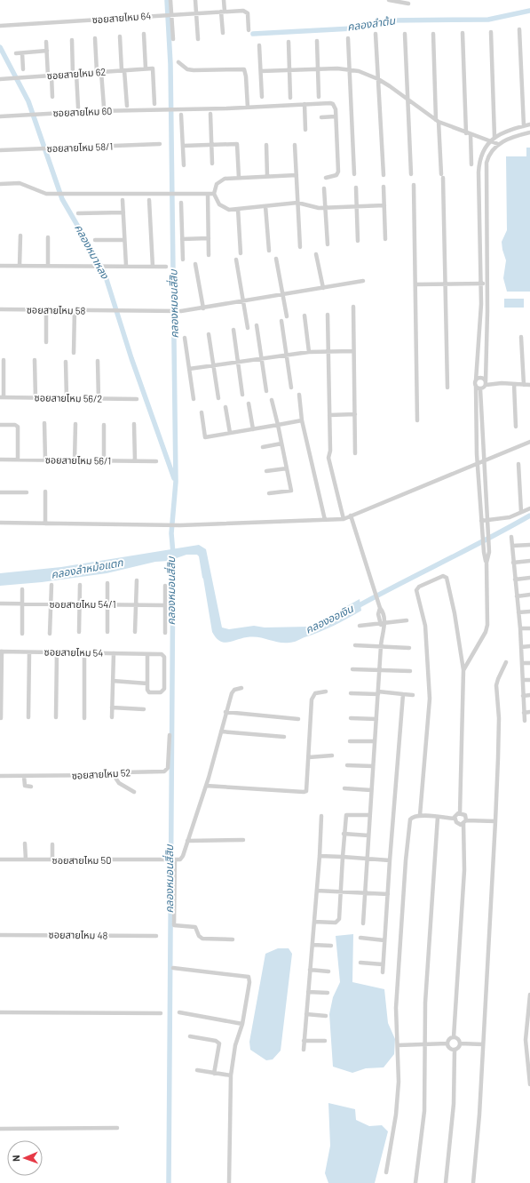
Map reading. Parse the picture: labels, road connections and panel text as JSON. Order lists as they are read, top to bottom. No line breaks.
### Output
{"streets":{"street":["ซอยสายไหม 64","ซอยสายไหม 62","ซอยสายไหม 60","ซอยสายไหม 58/1","ซอยสายไหม 58","ซอยสายไหม 56/2","ซอยสายไหม 56/1","ซอยสายไหม 54/1","ซอยสายไหม 54","ซอยสายไหม 52","ซอยสายไหม 50","ซอยสายไหม 48"]},"water":["คลองลำต้น","คลองหมาหลง","คลองหมอนสี่สิบ","คลองลำหม้อแตก","คลองออเงิน"],"north":"left"}
